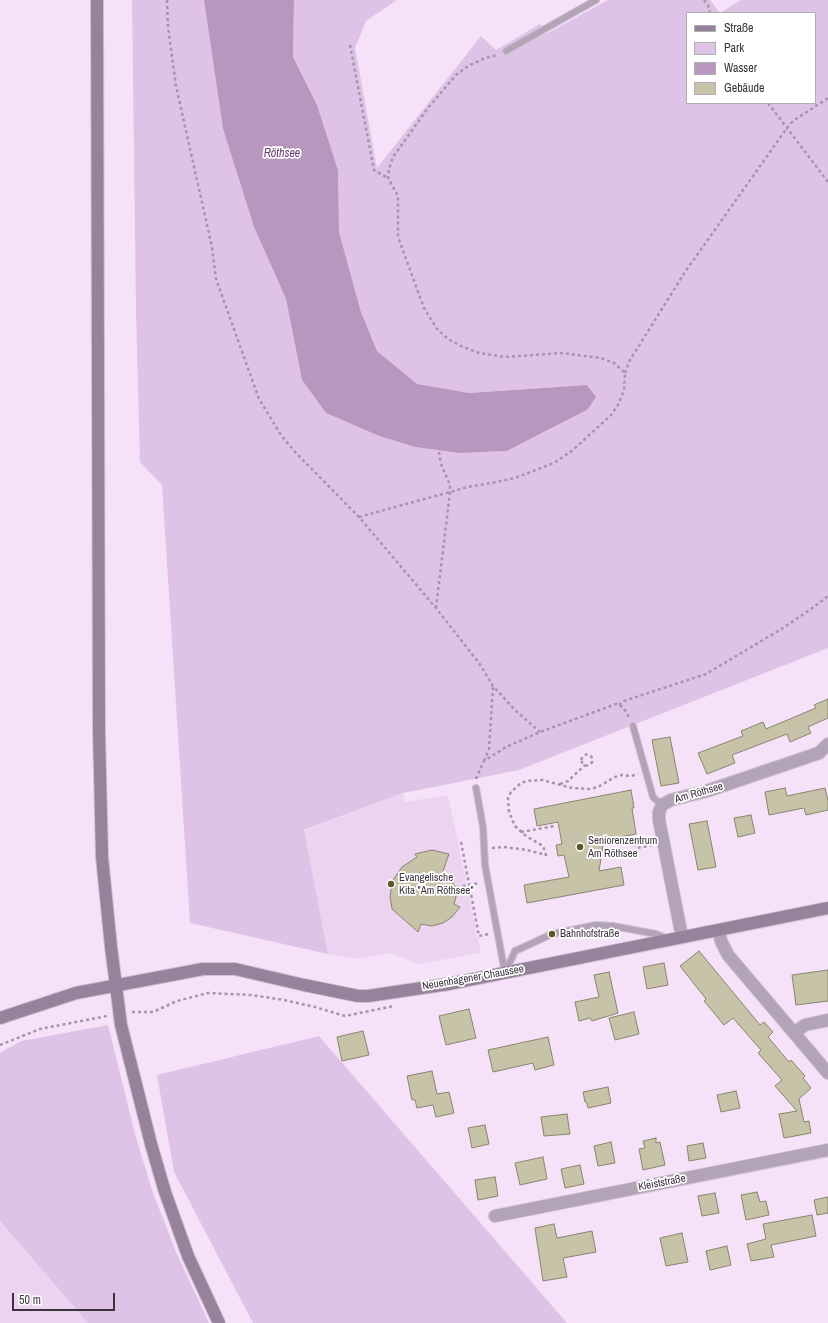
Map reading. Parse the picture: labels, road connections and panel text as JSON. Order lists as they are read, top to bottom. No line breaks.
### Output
{"streets":{"main road":["Neuenhagener Chaussee"],"street":["Am Röthsee","Kleiststraße"]},"crossings":[["Am Röthsee","Neuenhagener Chaussee"]],"water":["Röthsee"],"places":["Seniorenzentrum Am Röthsee","Evangelische Kita \"Am Röthsee\"","Bahnhofstraße"],"legend":["Straße","Park","Wasser","Gebäude"],"scale_bar":"50 m"}
